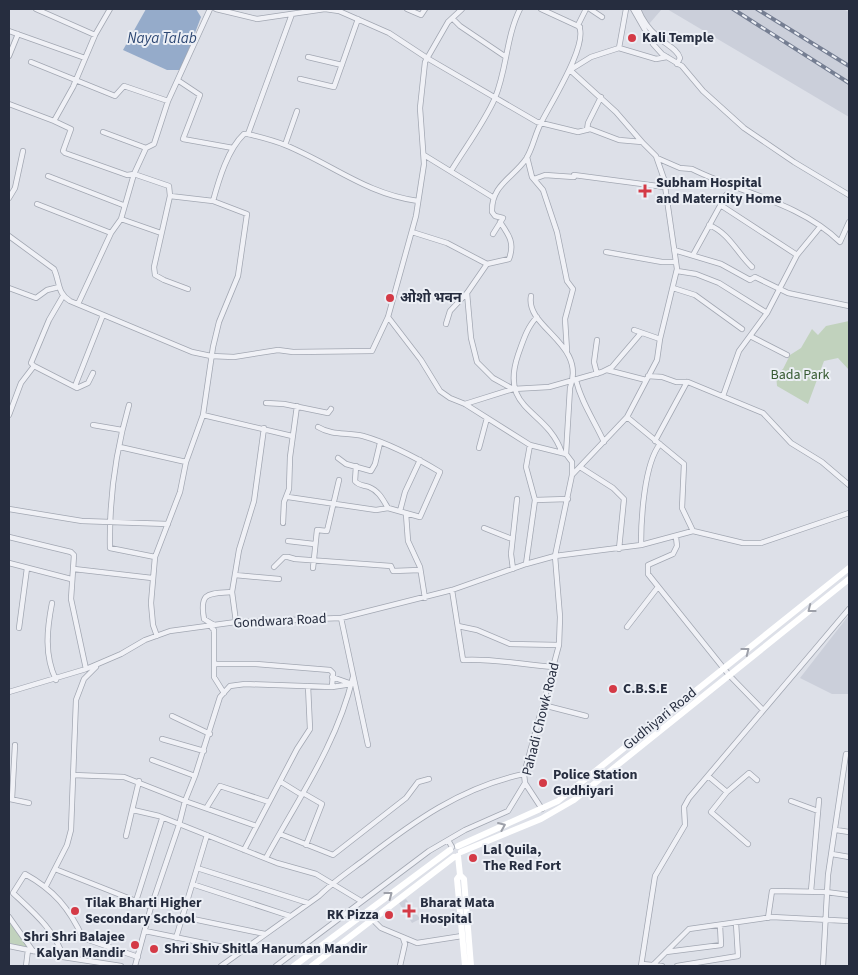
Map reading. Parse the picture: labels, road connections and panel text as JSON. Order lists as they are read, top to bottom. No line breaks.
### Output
{"streets":{"street":["Gondwara Road","Pahadi Chowk Road","Gudhiyari Road"]},"crossings":[["Gondwara Road","Pahadi Chowk Road"]],"water":["Naya Talab"],"parks":["Bada Park"],"places":{"other":["Kali Temple","ओशो भवन","C.B.S.E","Police Station Gudhiyari","Lal Quila, The Red Fort","Tilak Bharti Higher Secondary School","RK Pizza","Shri Shri Balajee Kalyan Mandir","Shri Shiv Shitla Hanuman Mandir"],"health":["Subham Hospital and Maternity Home","Bharat Mata Hospital"]}}
